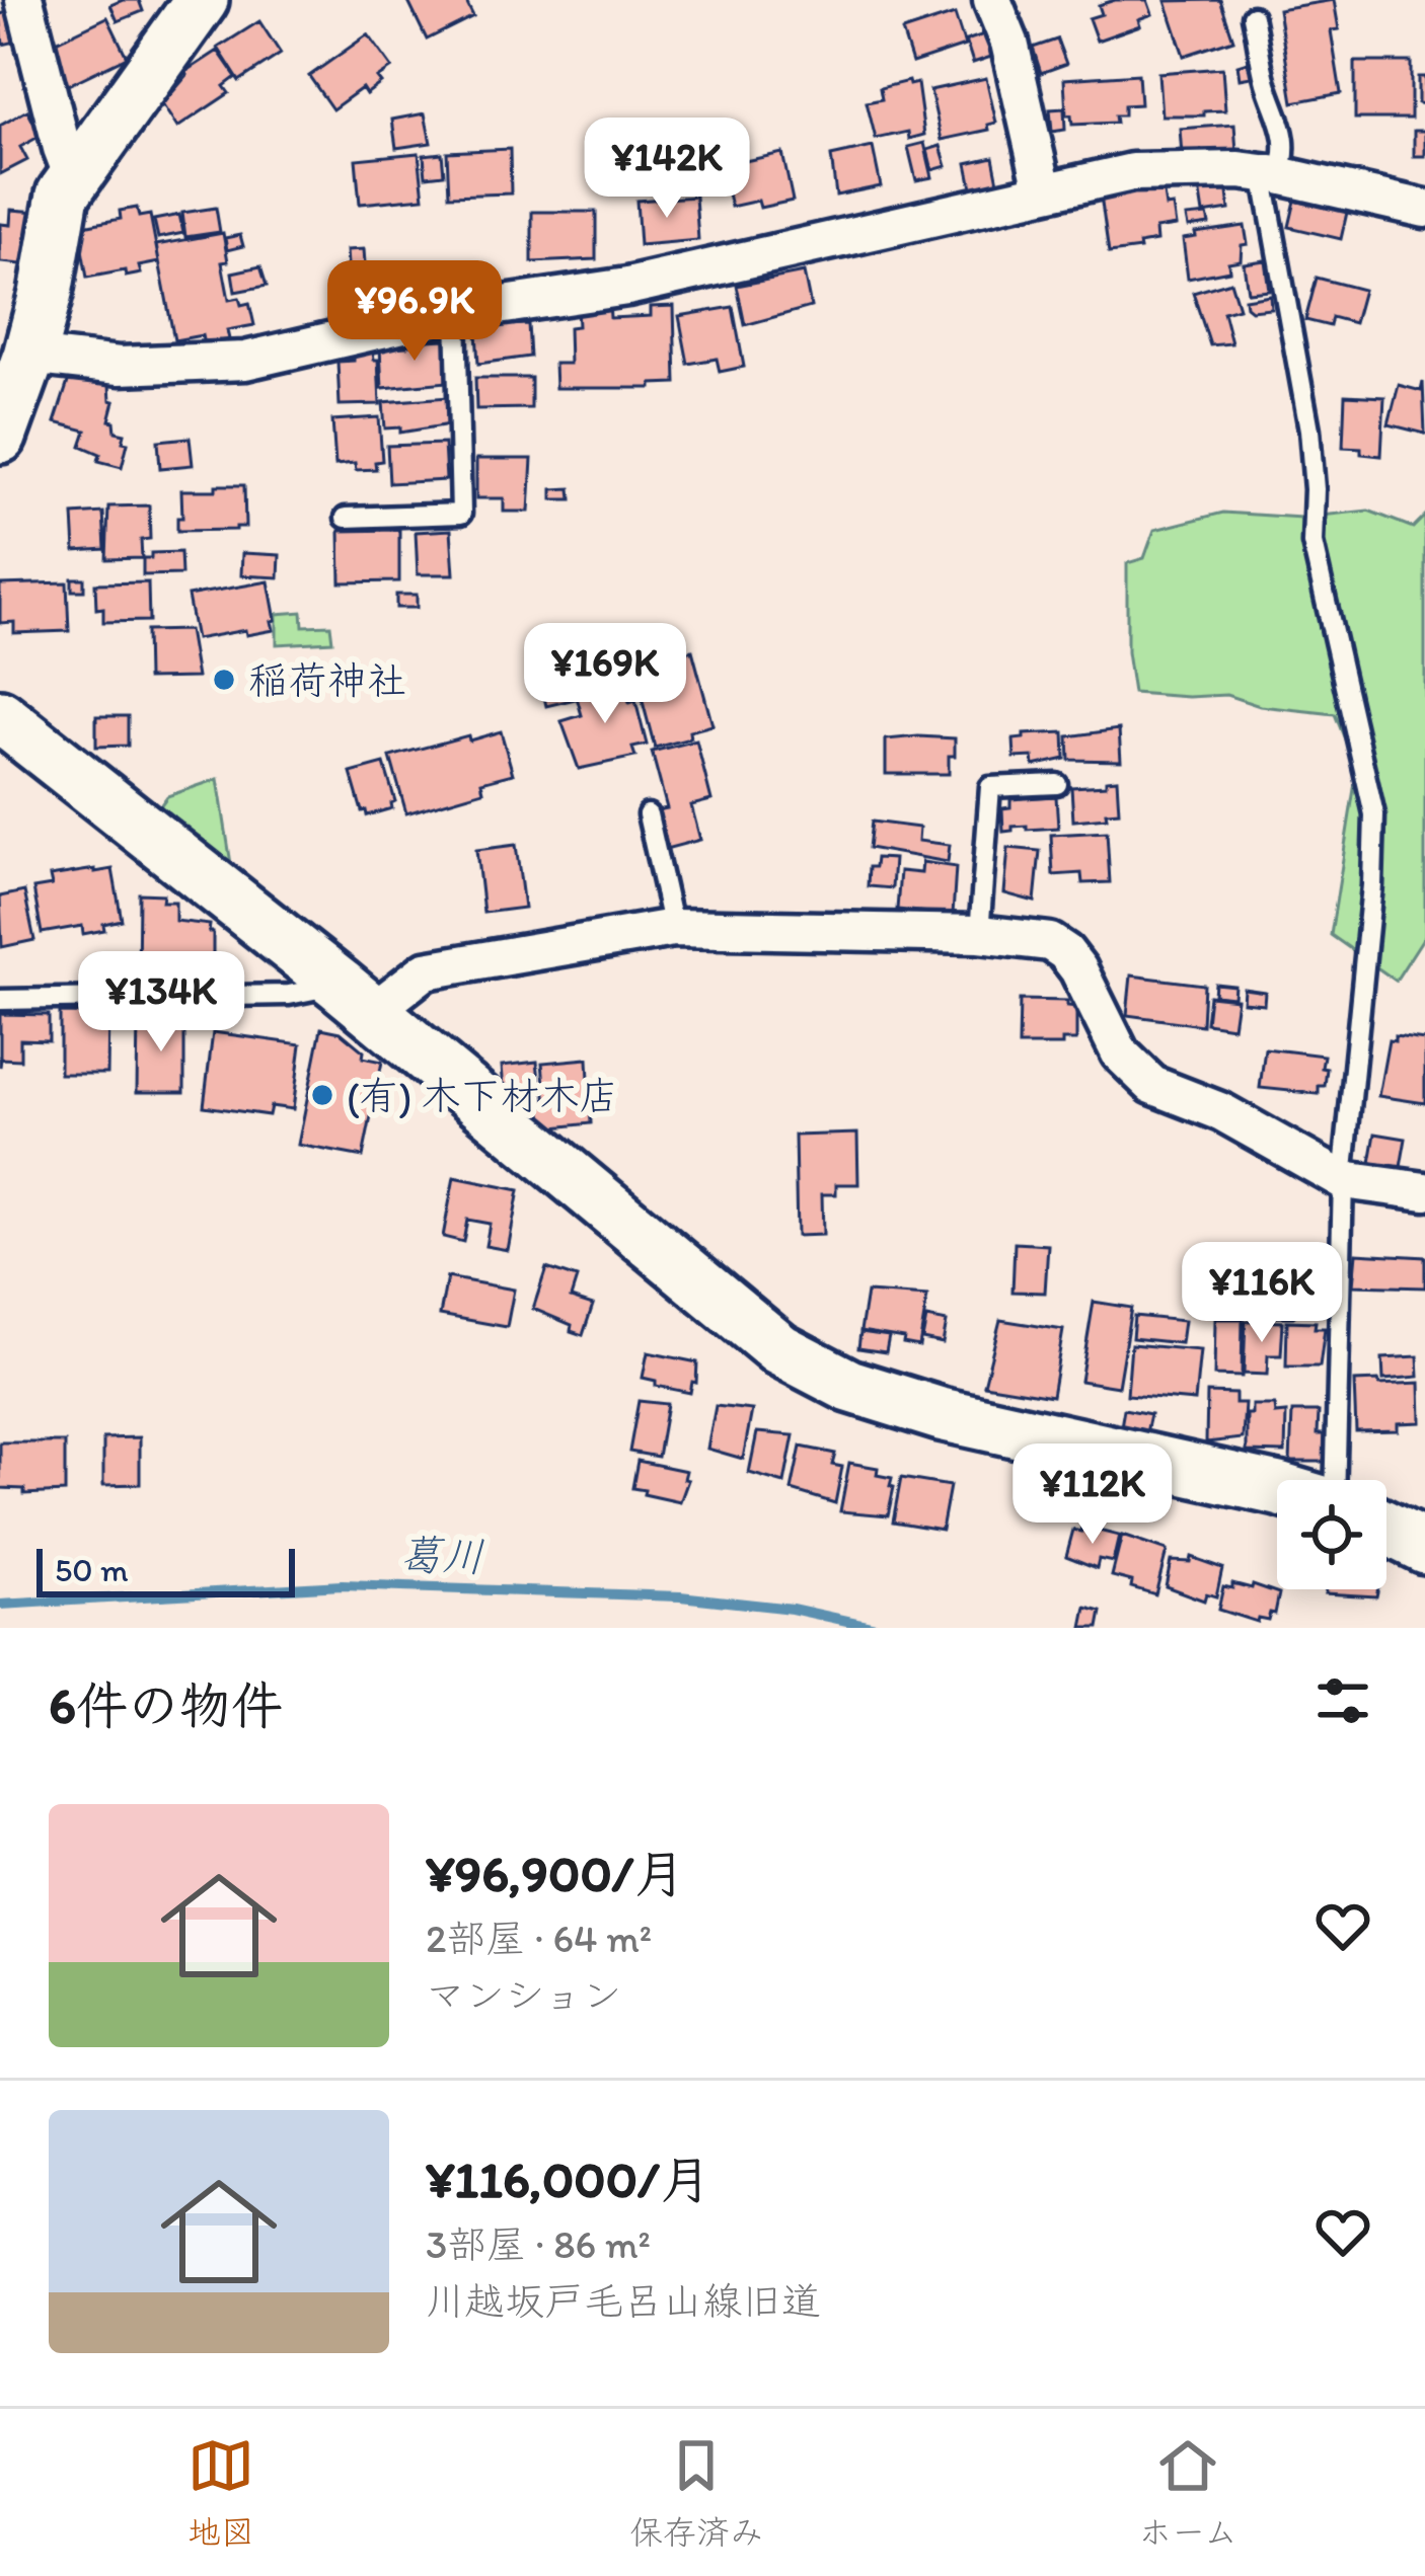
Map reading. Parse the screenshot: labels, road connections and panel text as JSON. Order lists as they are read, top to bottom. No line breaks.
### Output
{"water":["葛川"],"places":["稲荷神社","(有) 木下材木店"],"scale_bar":"50 m","page":{"price":["¥142K","¥96.9K","¥169K","¥134K","¥116K","¥112K"],"scale":"50 m","heading":"6件の物件","list":[{"name":"¥96,900/月","note":"2部屋 · 64 m² · マンション"},{"name":"¥116,000/月","note":"3部屋 · 86 m² · 川越坂戸毛呂山線旧道"}],"tabs":["地図","保存済み","ホーム"]}}
